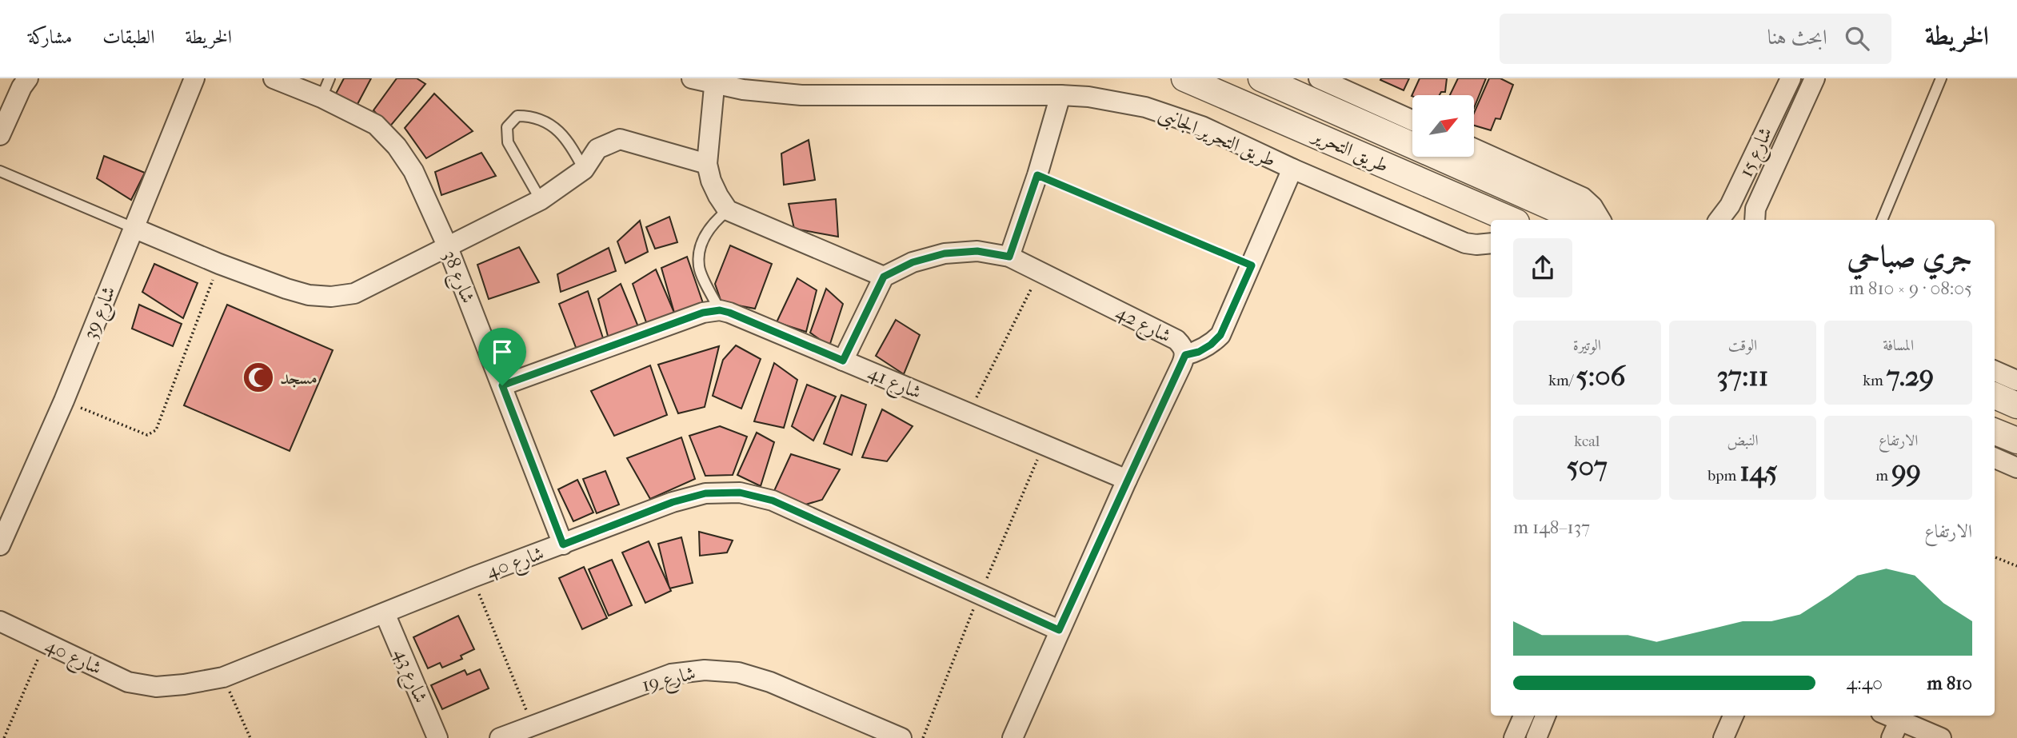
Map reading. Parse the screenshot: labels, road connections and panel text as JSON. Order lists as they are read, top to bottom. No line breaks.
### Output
{"streets":{"street":["طريق التحرير الجانبى","طريق التحرير","شارع 15","شارع 38","شارع 39","شارع 42","شارع 41","شارع 40","شارع 43","شارع 19"]},"crossings":[["شارع 38","شارع 40"],["شارع 42","شارع 41"],["شارع 42","شارع 40"],["شارع 40","شارع 43"]],"places":{"mosque":["مسجد"]},"north":"top right","page":{"header":"الخريطة","search":"ابحث هنا","nav":["الخريطة","الطبقات","مشاركة"],"heading":["جري صباحي","08:05 · 9 × 810 m"],"stats":[["المسافة","7.29 km"],["الوقت","37:11"],["الوتيرة","5:06 /km"],["الارتفاع","99 m"],["النبض","145 bpm"],["kcal","507"]],"chart":["الارتفاع","137–148 m"],"list":[{"name":"810 m","note":"4:40"}]}}
